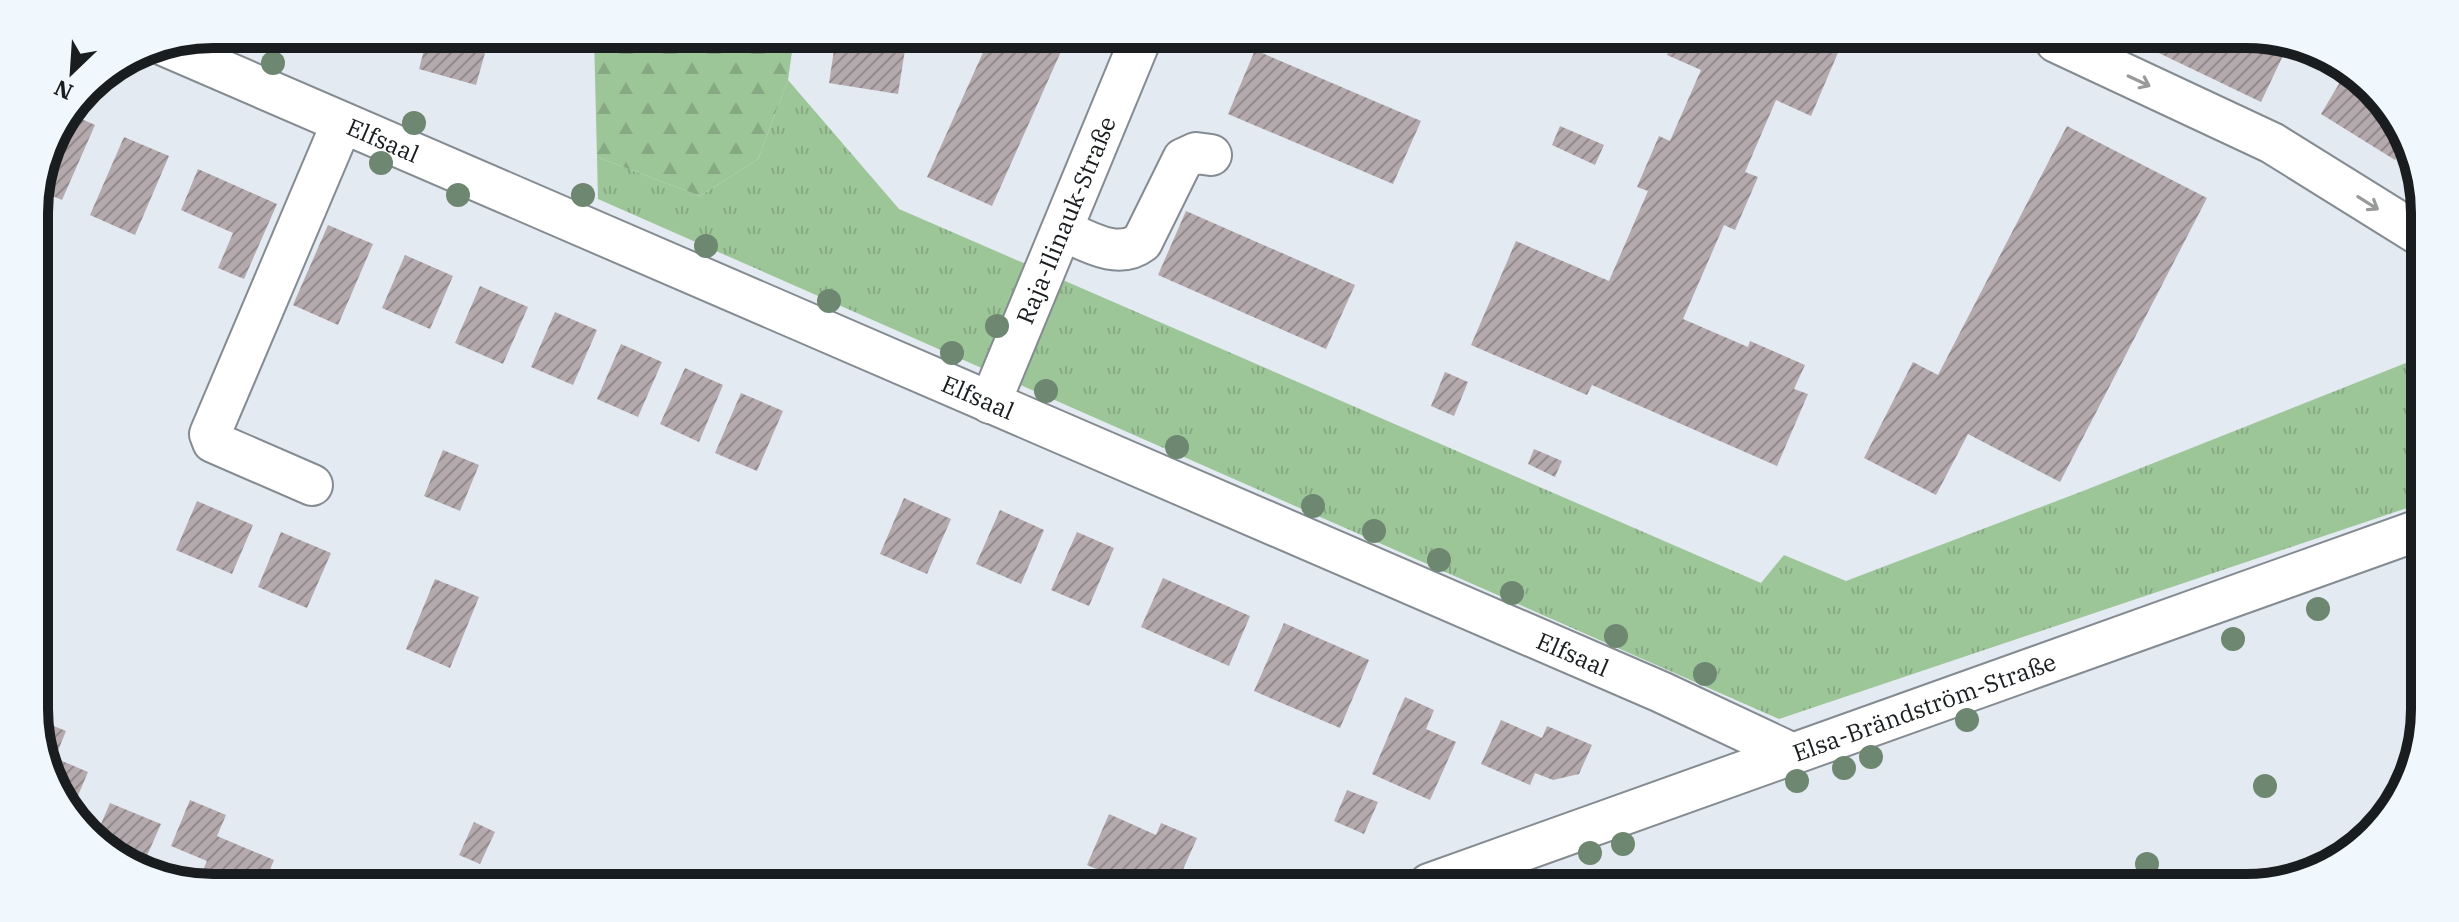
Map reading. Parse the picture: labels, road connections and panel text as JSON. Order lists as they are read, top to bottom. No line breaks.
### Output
{"streets":{"street":["Elfsaal","Raja-Ilinauk-Straße","Elsa-Brändström-Straße"]},"crossings":[["Elfsaal","Raja-Ilinauk-Straße"],["Elfsaal","Elsa-Brändström-Straße"]],"north":"bottom left"}
